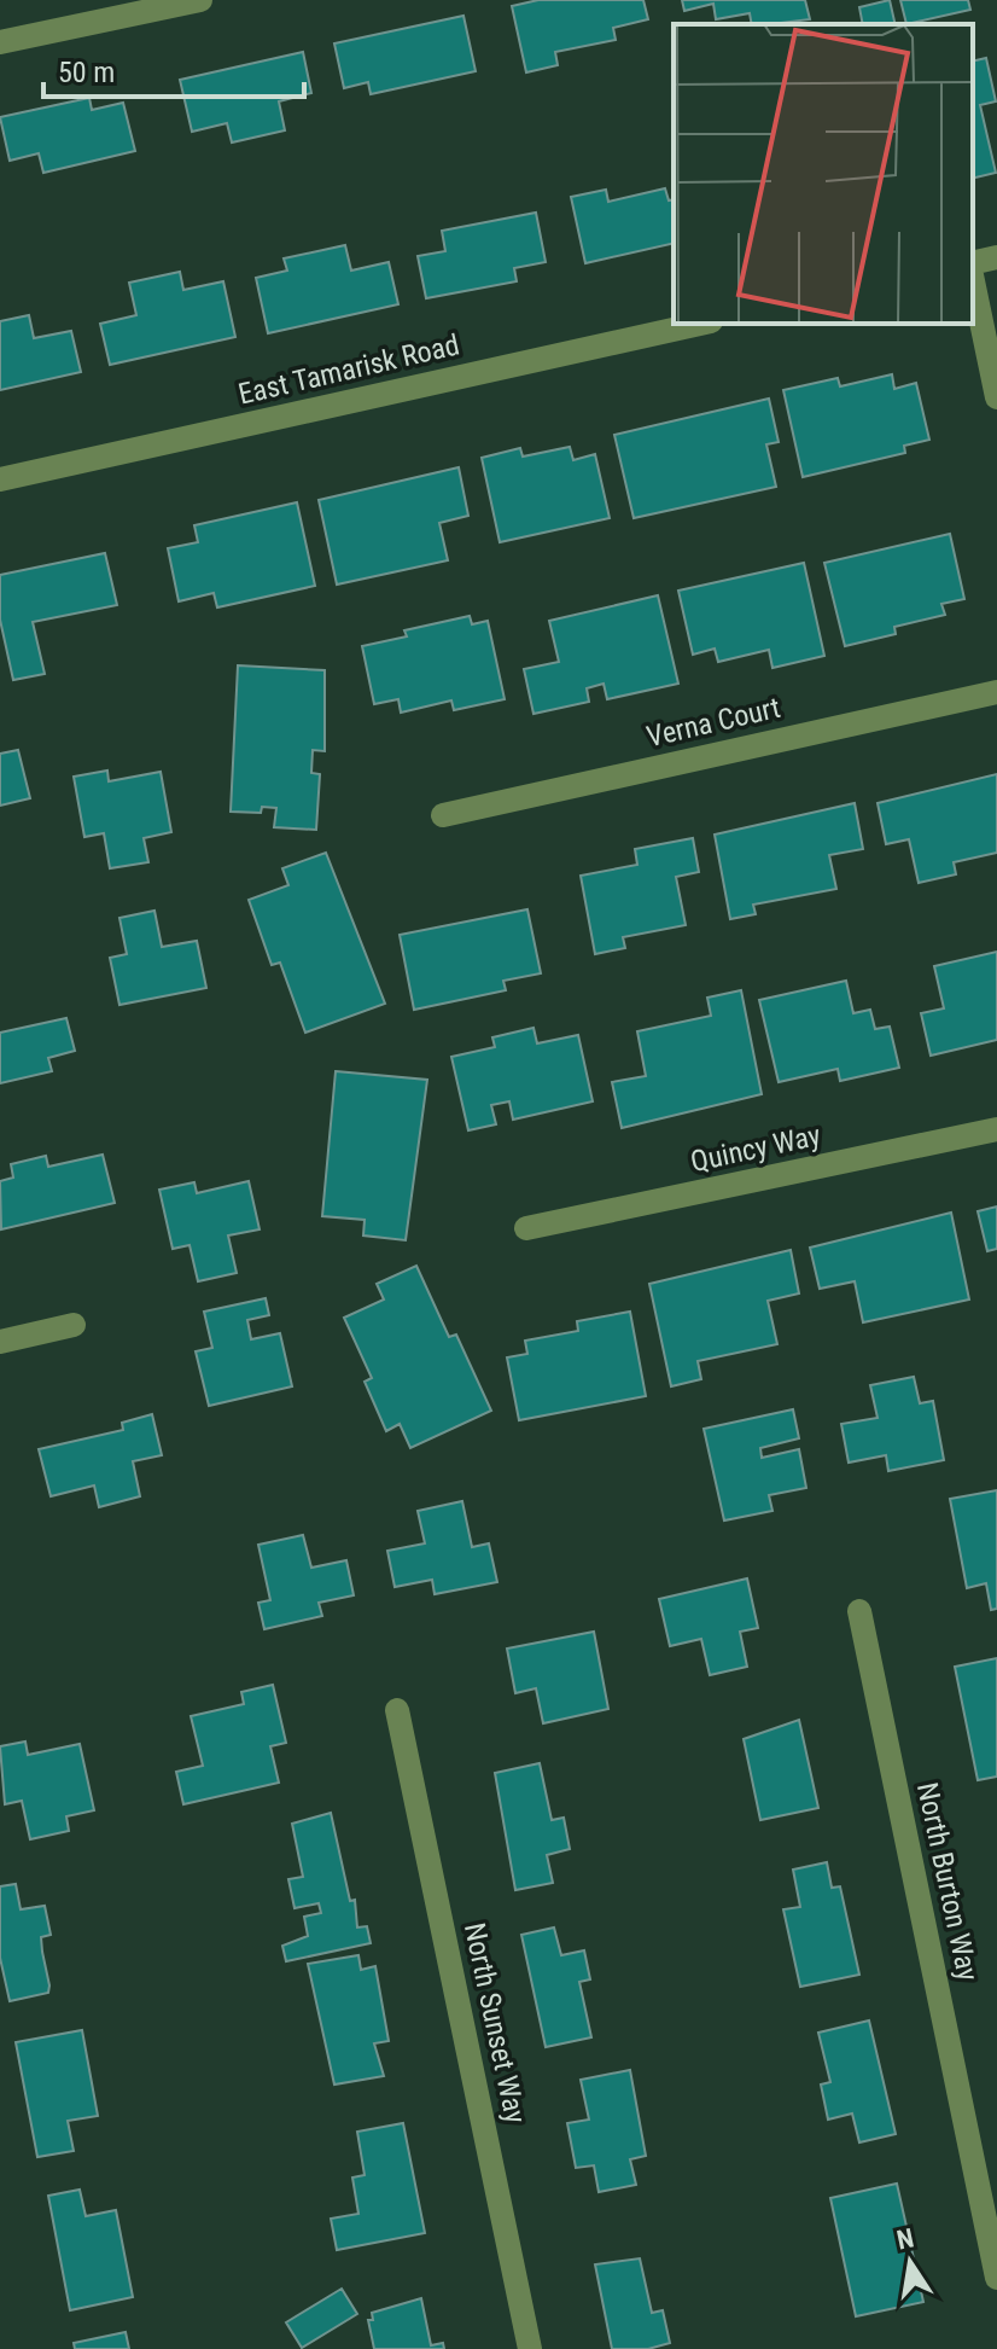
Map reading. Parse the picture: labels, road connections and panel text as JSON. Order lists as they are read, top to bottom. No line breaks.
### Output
{"streets":{"street":["East Tamarisk Road","Verna Court","Quincy Way","North Burton Way","North Sunset Way"]},"scale_bar":"50 m","north":"top"}
